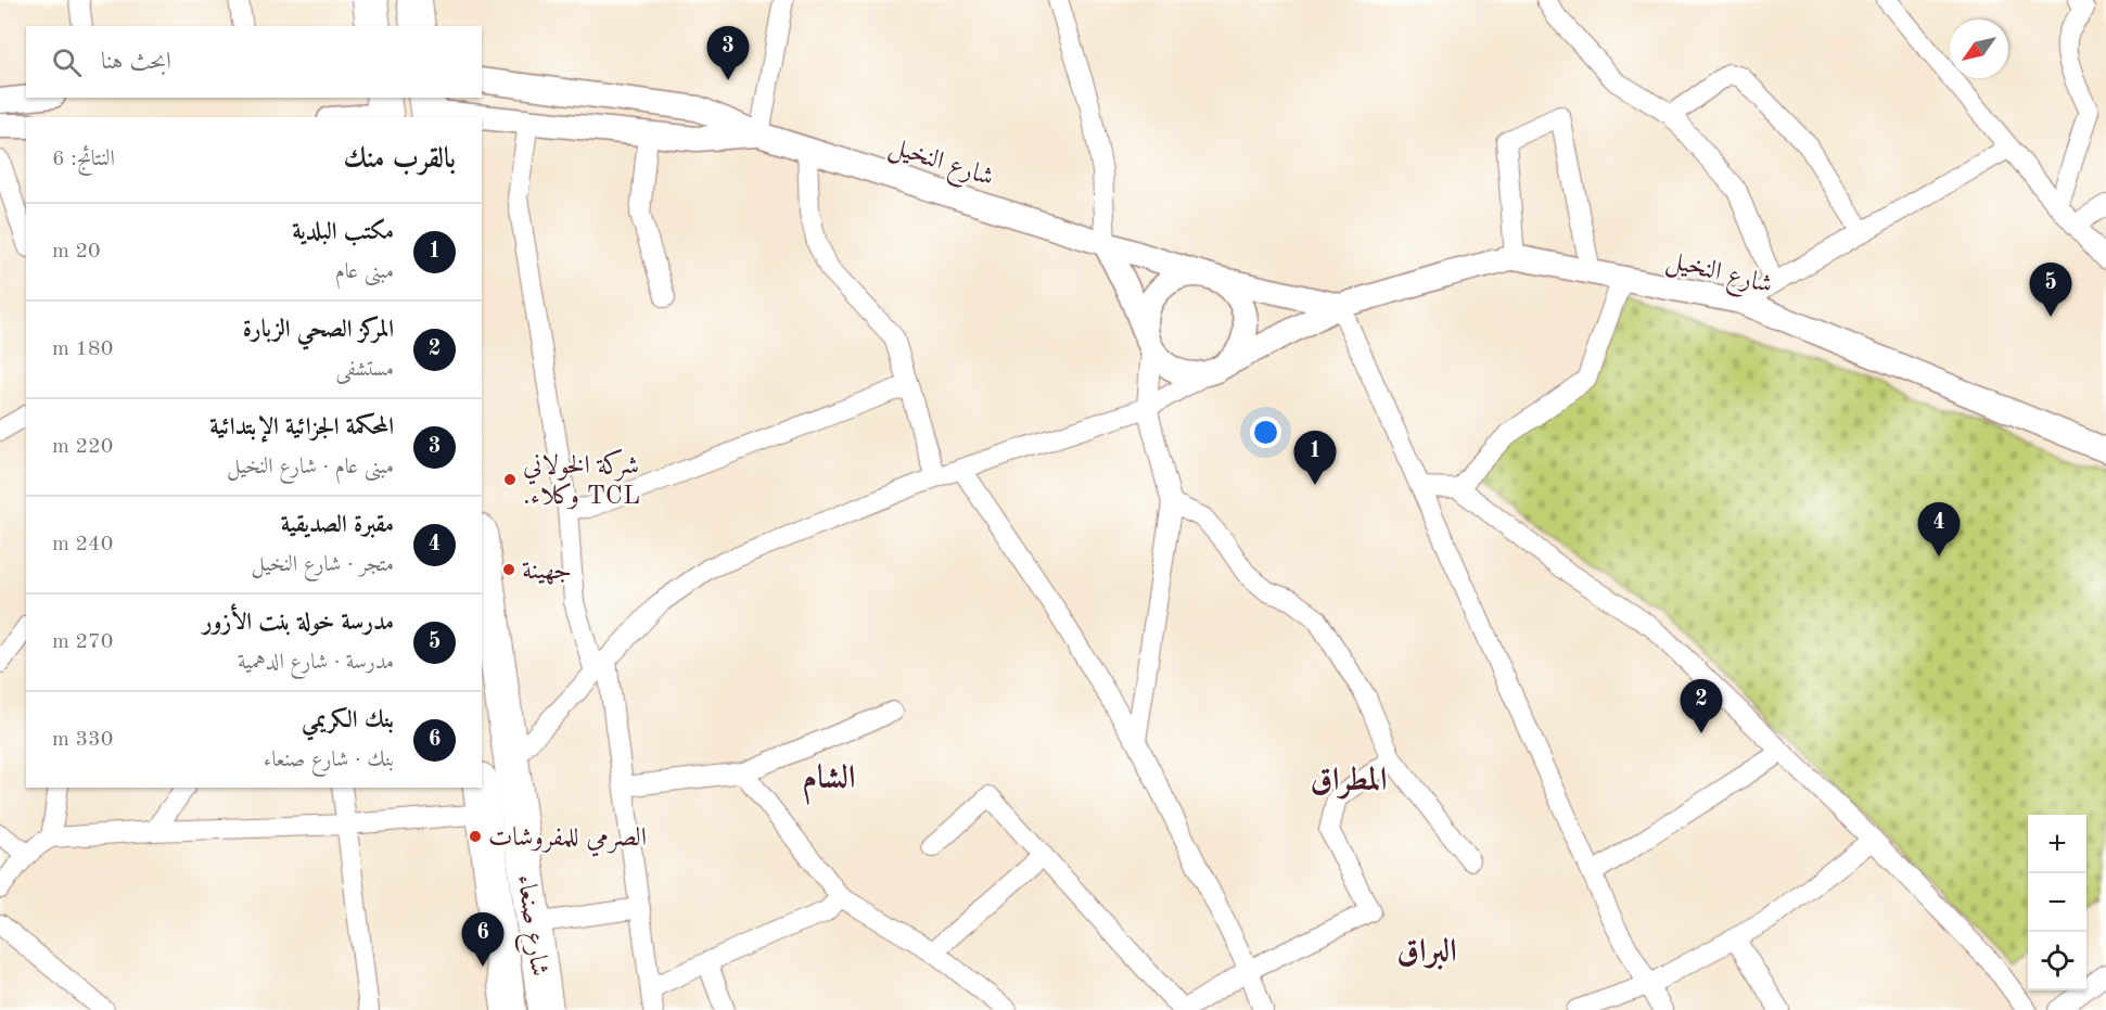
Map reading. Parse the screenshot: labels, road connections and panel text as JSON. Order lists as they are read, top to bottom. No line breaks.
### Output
{"streets":{"highway":["شارع صنعاء"],"street":["شارع النخيل"]},"districts":["الشام","المطراق","البراق"],"places":["شركة الخولاني .وكلاء TCL","جهينة","الصرمي للمفروشات"],"north":"bottom left","page":{"pins":["3","5","1","4","2","6"],"search":"ابحث هنا","heading":["بالقرب منك","النتائج: 6"],"list":[{"mark":"1","name":"مكتب البلدية","note":"مبنى عام","value":"20 m"},{"mark":"2","name":"المركز الصحي الزبارة","note":"مستشفى","value":"180 m"},{"mark":"3","name":"المحكمة الجزائية الإبتدائية","note":"مبنى عام · شارع النخيل","value":"220 m"},{"mark":"4","name":"مقبرة الصديقية","note":"متجر · شارع النخيل","value":"240 m"},{"mark":"5","name":"مدرسة خولة بنت الأزور","note":"مدرسة · شارع الدهمية","value":"270 m"},{"mark":"6","name":"بنك الكريمي","note":"بنك · شارع صنعاء","value":"330 m"}],"map_buttons":["+","−"]}}
